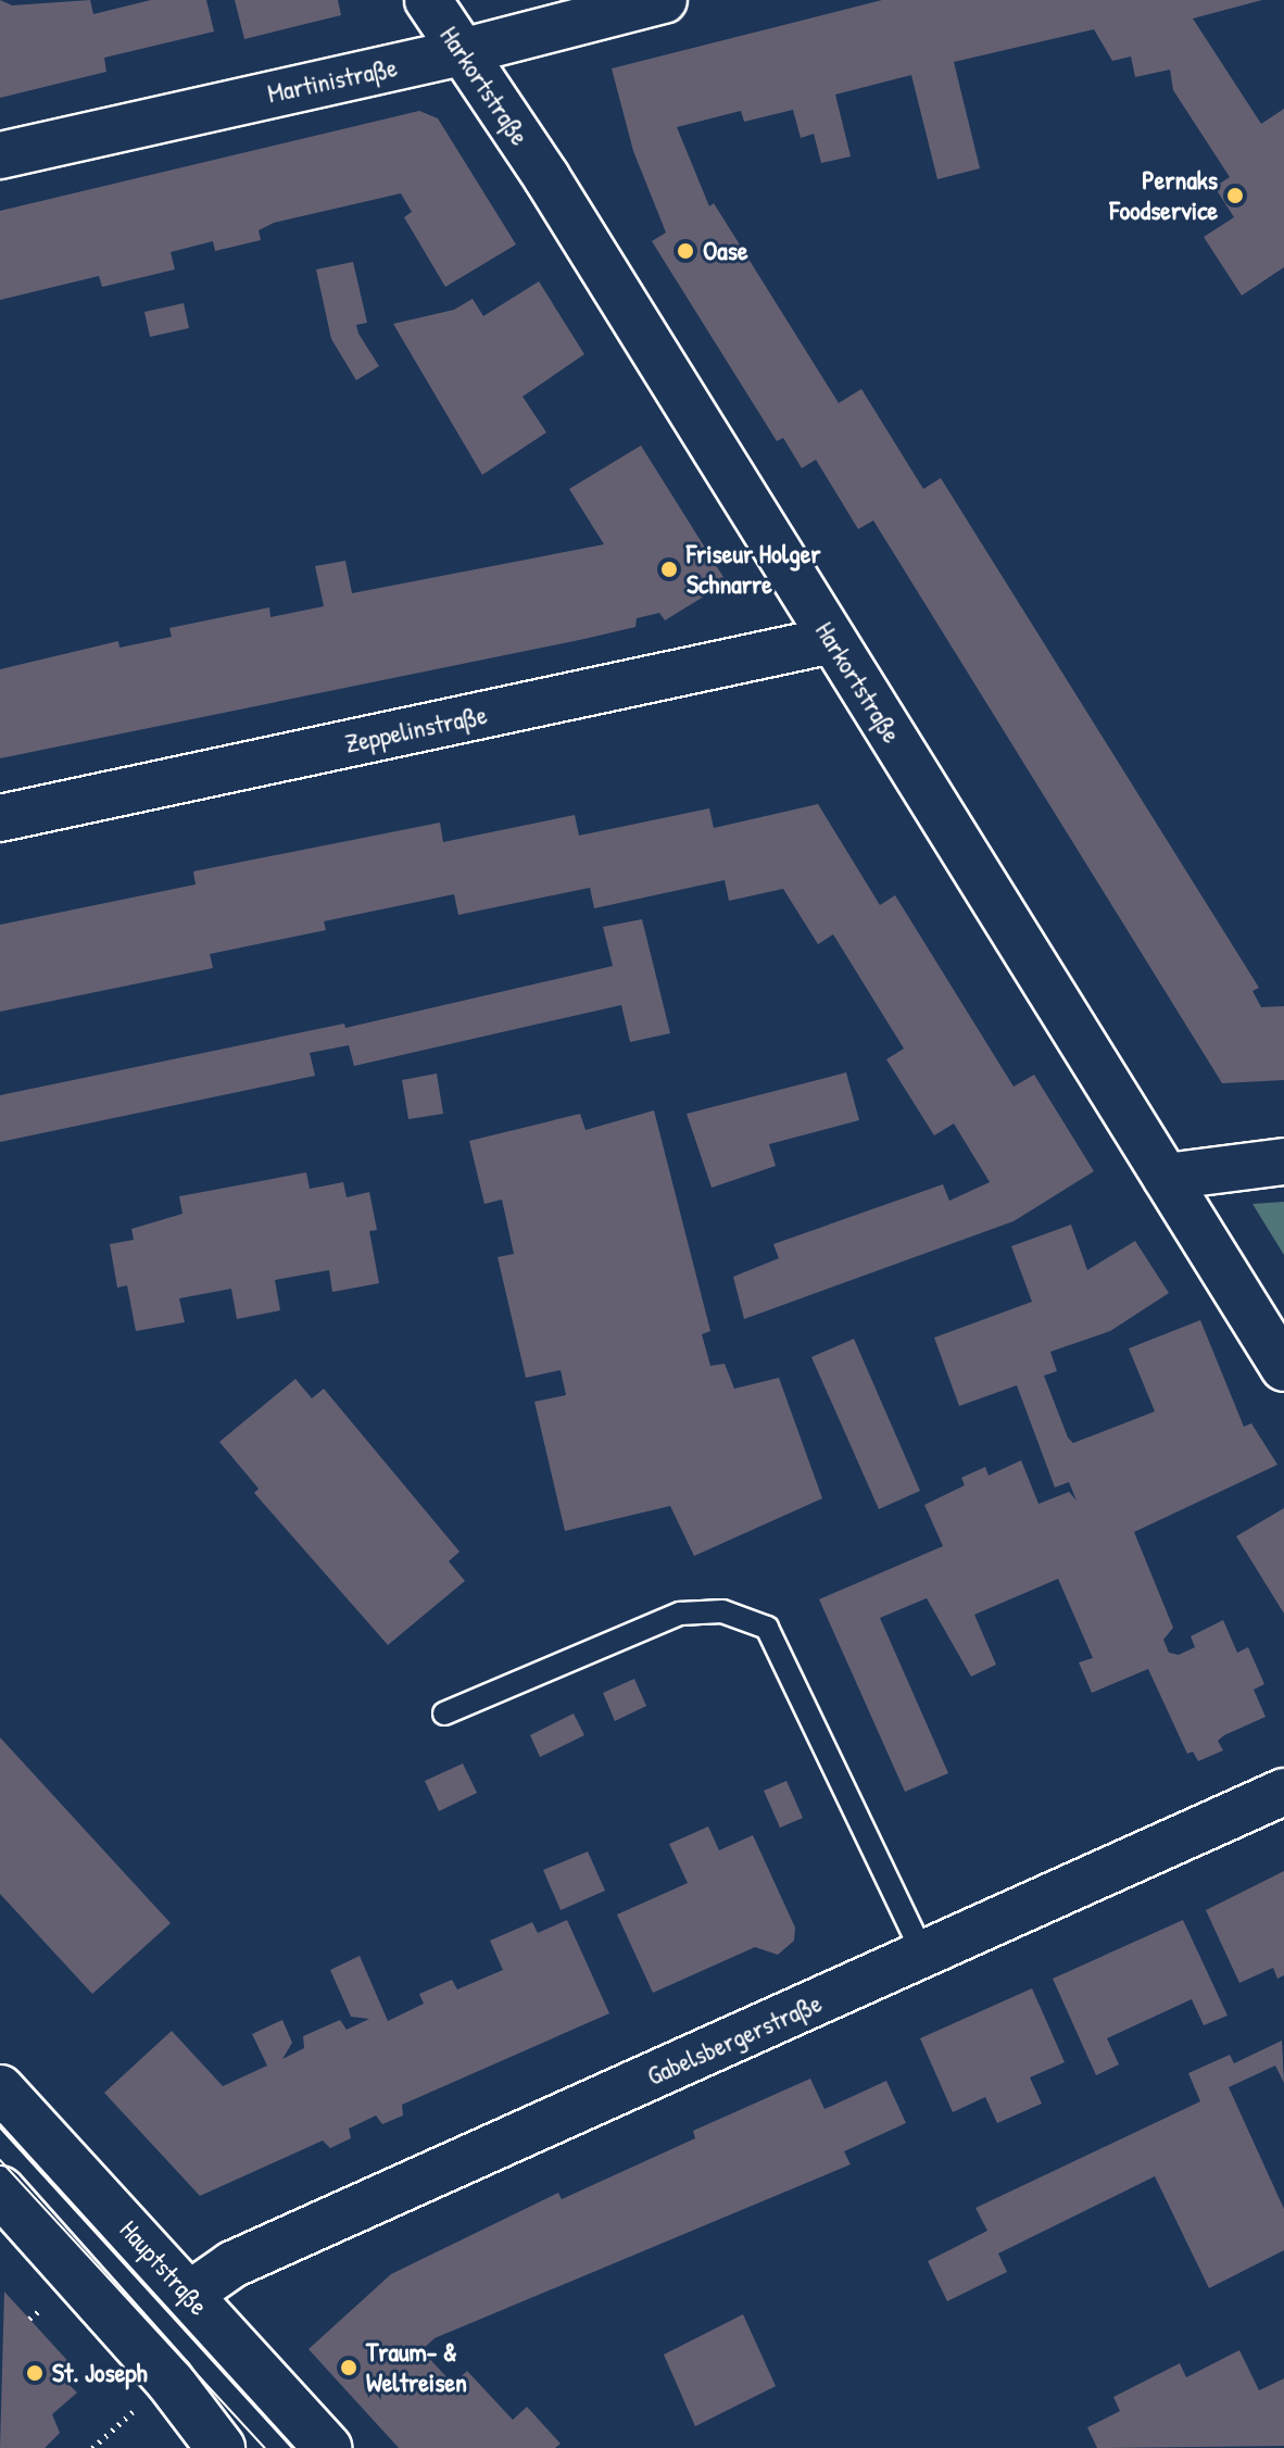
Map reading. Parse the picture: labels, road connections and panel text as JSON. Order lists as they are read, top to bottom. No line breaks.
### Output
{"streets":{"street":["Martinistraße","Harkortstraße","Zeppelinstraße","Gabelsbergerstraße","Hauptstraße"]},"crossings":[["Martinistraße","Harkortstraße"],["Harkortstraße","Zeppelinstraße"],["Gabelsbergerstraße","Hauptstraße"]],"places":["Pernaks Foodservice","Oase","Friseur Holger Schnarre","Traum- & Weltreisen","St. Joseph"]}
